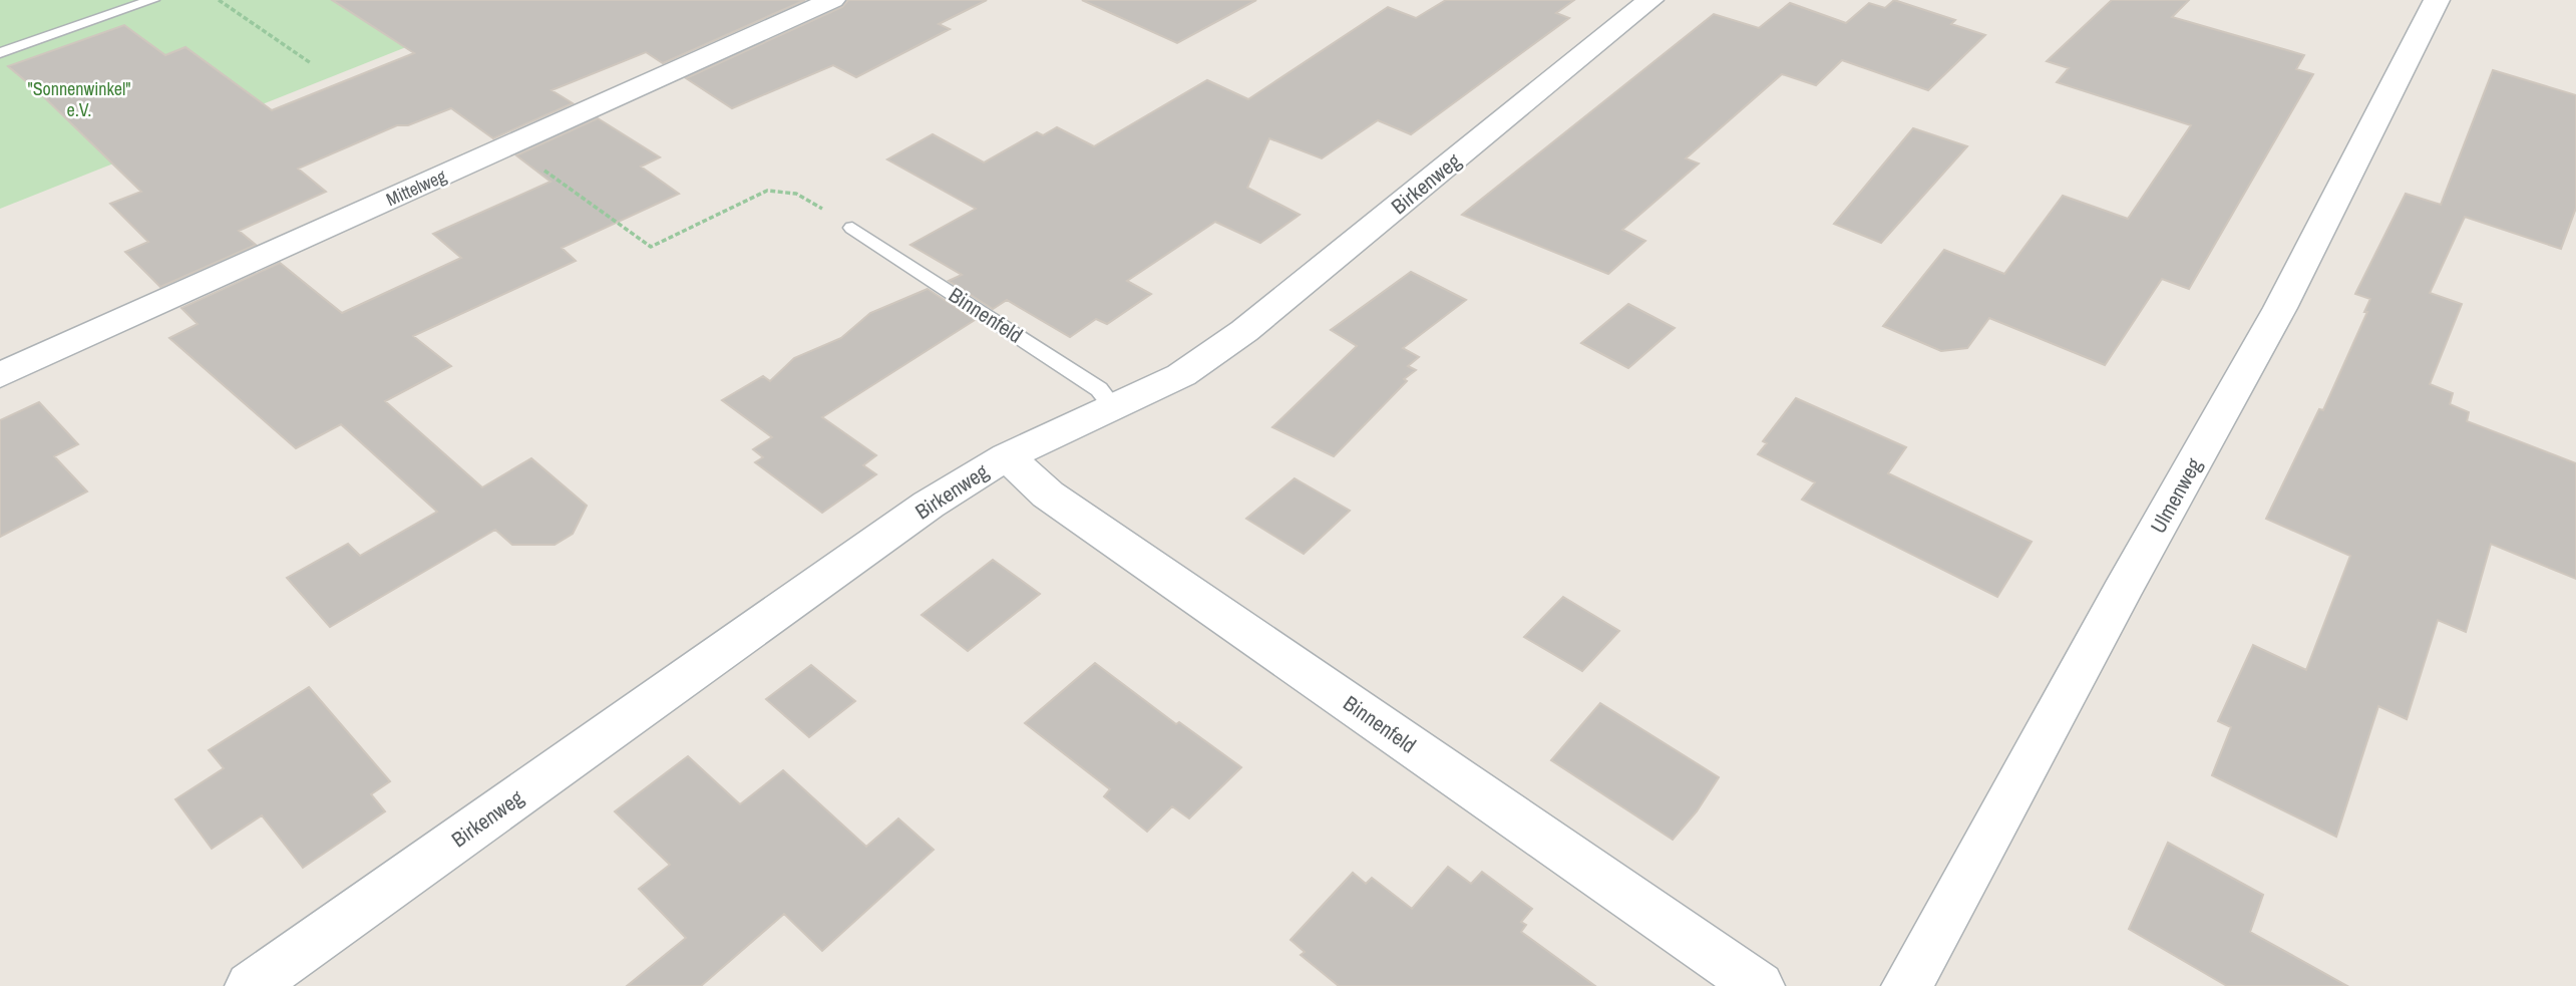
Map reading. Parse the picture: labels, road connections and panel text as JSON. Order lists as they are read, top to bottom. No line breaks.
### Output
{"streets":{"street":["Birkenweg","Mittelweg","Binnenfeld","Ulmenweg"]},"crossings":[["Birkenweg","Binnenfeld"]],"parks":["\"Sonnenwinkel\" e.V."]}
